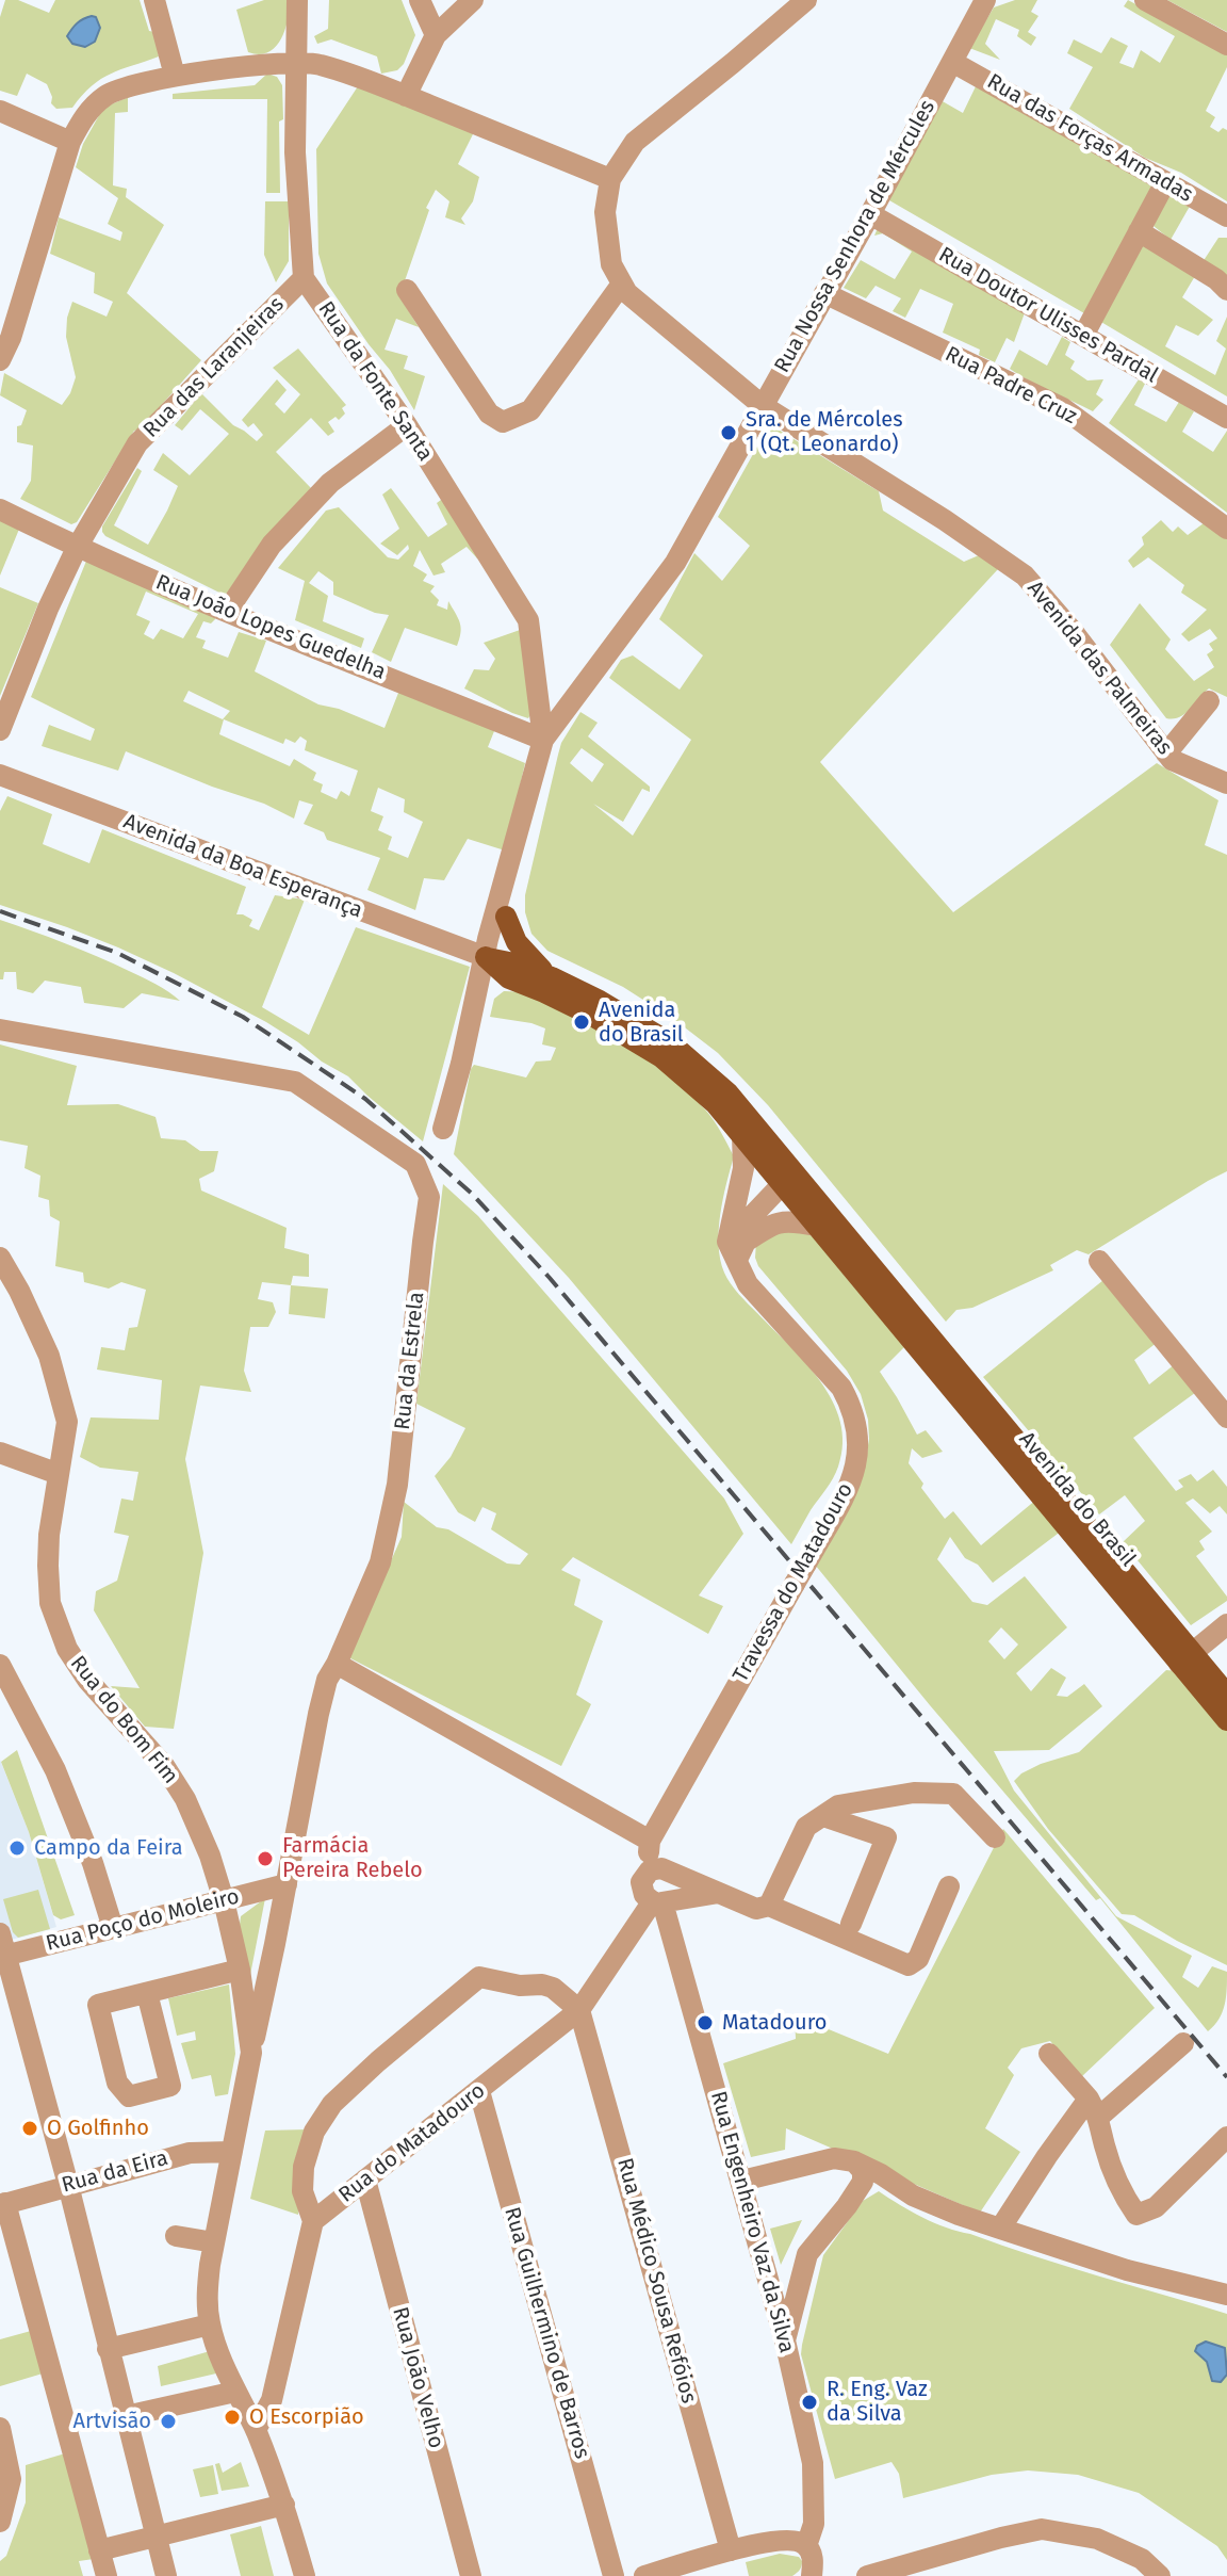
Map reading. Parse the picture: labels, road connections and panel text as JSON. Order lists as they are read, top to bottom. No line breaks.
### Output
{"streets":{"main road":["Avenida do Brasil"],"street":["Rua das Forças Armadas","Rua Nossa Senhora de Mércules","Rua Doutor Ulisses Pardal","Rua das Laranjeiras","Rua da Fonte Santa","Rua Padre Cruz","Rua João Lopes Guedelha","Avenida das Palmeiras","Avenida da Boa Esperança","Rua da Estrela","Travessa do Matadouro","Rua do Bom Fim","Rua Poço do Moleiro","Rua do Matadouro","Rua da Eira","Rua Engenheiro Vaz da Silva","Rua Médico Sousa Refóios","Rua Guilhermino de Barros","Rua João Velho"]},"crossings":[["Rua das Forças Armadas","Rua Nossa Senhora de Mércules"],["Rua Nossa Senhora de Mércules","Rua Doutor Ulisses Pardal"],["Rua Nossa Senhora de Mércules","Rua da Fonte Santa"],["Rua Nossa Senhora de Mércules","Rua Padre Cruz"],["Rua Nossa Senhora de Mércules","Rua João Lopes Guedelha"],["Rua Nossa Senhora de Mércules","Avenida das Palmeiras"],["Rua Nossa Senhora de Mércules","Avenida da Boa Esperança"],["Rua Nossa Senhora de Mércules","Avenida do Brasil"],["Rua das Laranjeiras","Rua da Fonte Santa"],["Rua das Laranjeiras","Rua João Lopes Guedelha"],["Rua da Fonte Santa","Rua João Lopes Guedelha"],["Avenida da Boa Esperança","Avenida do Brasil"],["Rua da Estrela","Rua do Bom Fim"],["Rua da Estrela","Rua Poço do Moleiro"],["Rua do Bom Fim","Rua Poço do Moleiro"],["Rua do Bom Fim","Rua da Eira"],["Rua do Matadouro","Rua Engenheiro Vaz da Silva"],["Rua do Matadouro","Rua Médico Sousa Refóios"],["Rua do Matadouro","Rua Guilhermino de Barros"],["Rua do Matadouro","Rua João Velho"]],"places":["Sra. de Mércoles 1 (Qt. Leonardo)","Avenida do Brasil","Campo da Feira","Farmácia Pereira Rebelo","Matadouro","O Golfinho","R. Eng. Vaz da Silva","O Escorpião","Artvisão"]}
